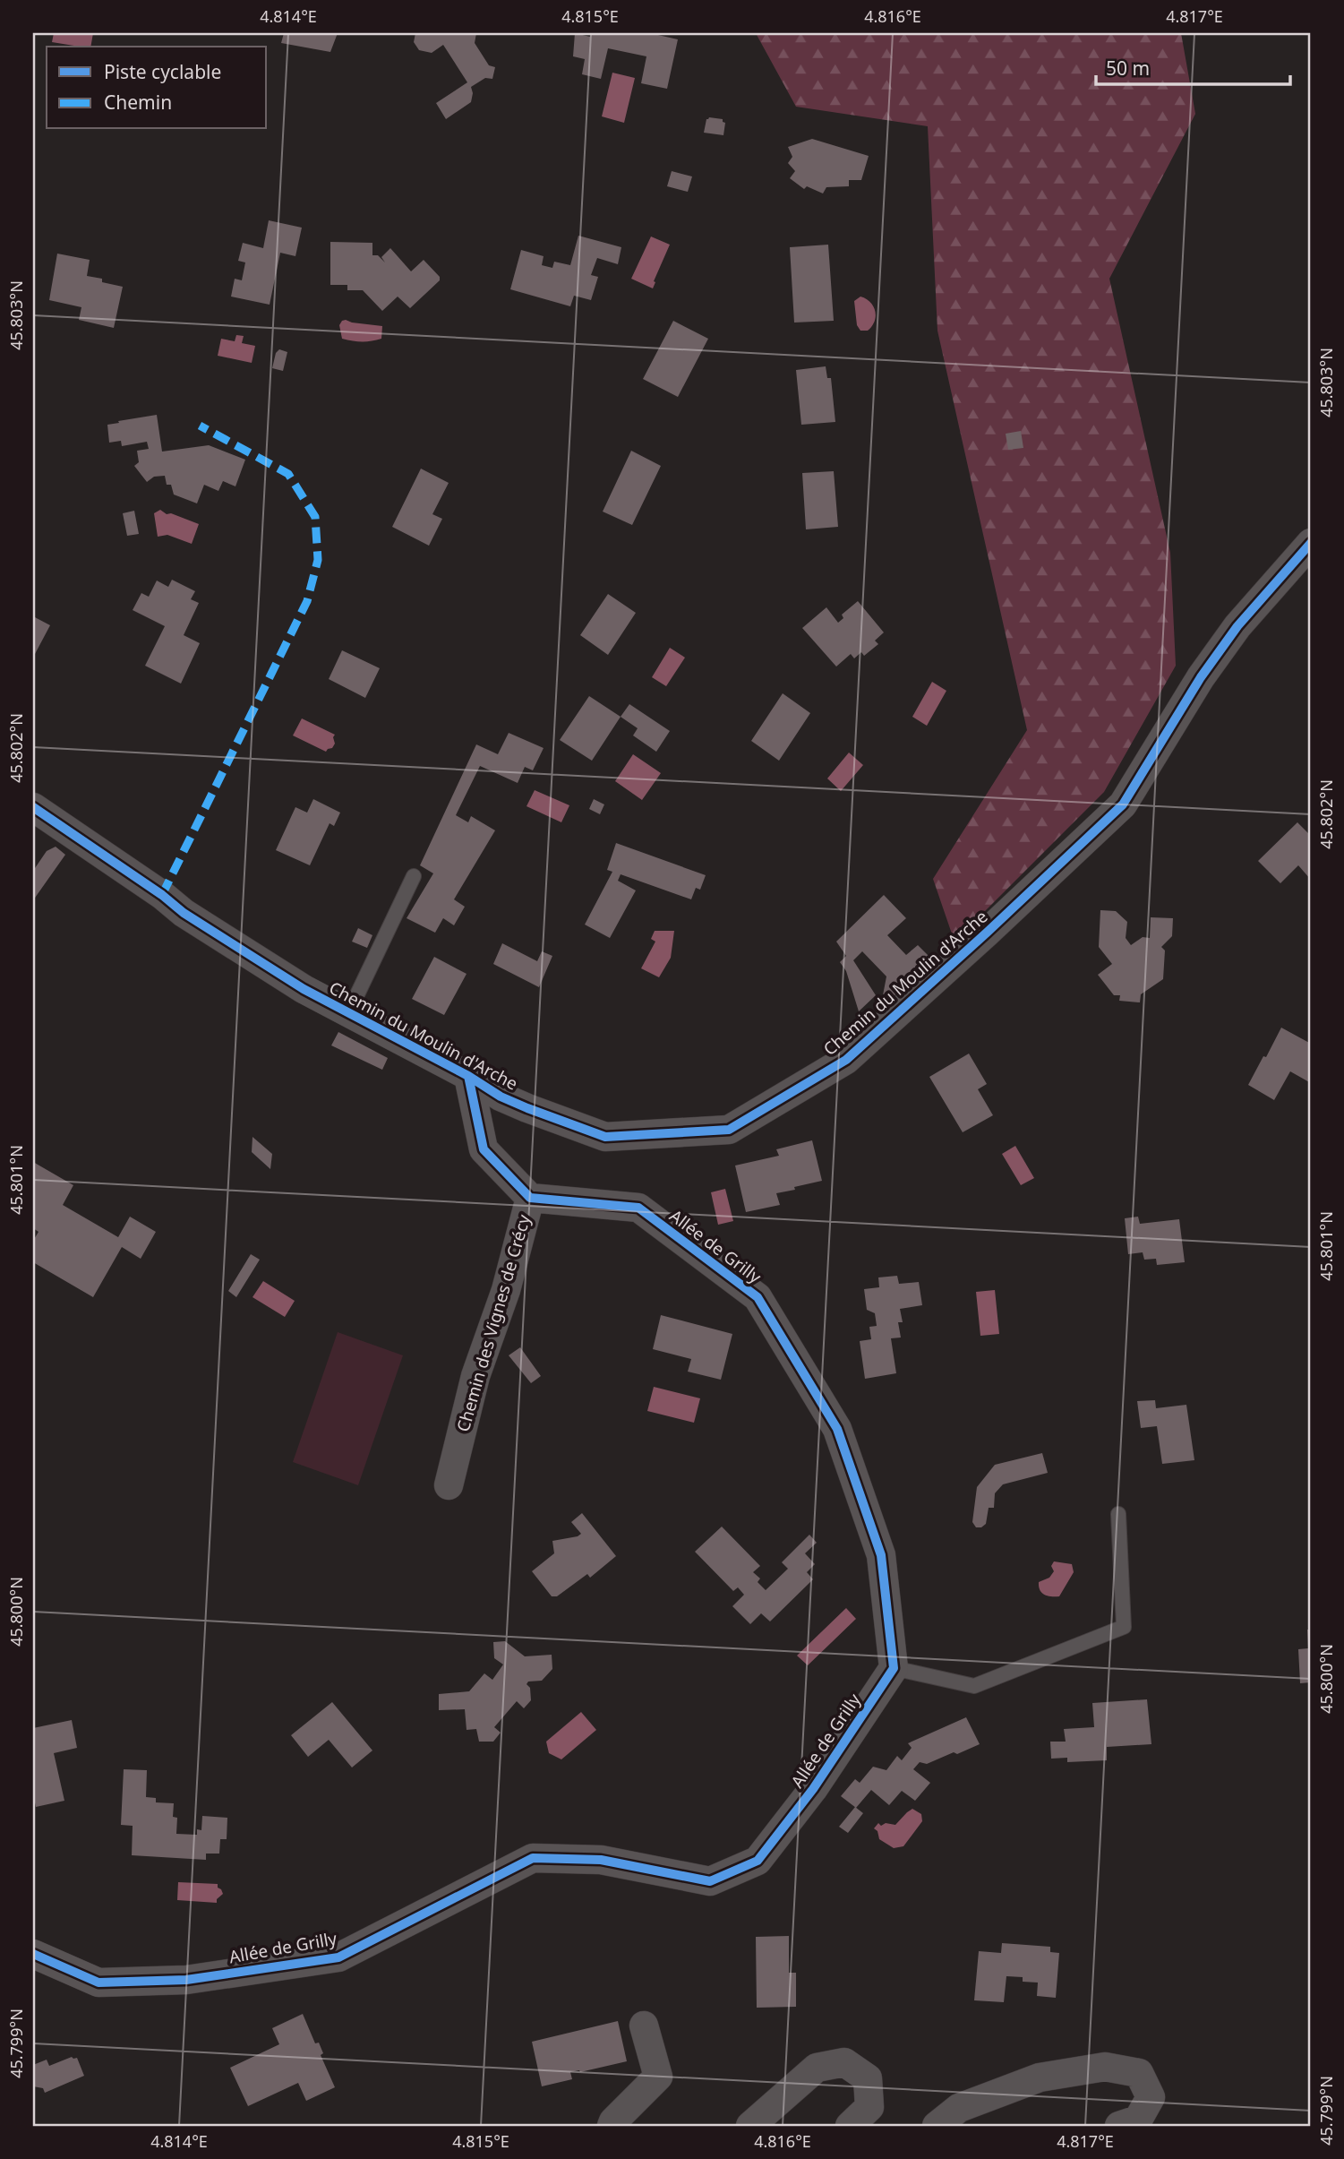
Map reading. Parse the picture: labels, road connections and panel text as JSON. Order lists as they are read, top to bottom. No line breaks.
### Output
{"streets":{"street":["Chemin du Moulin d'Arche","Allée de Grilly","Chemin des Vignes de Crécy"]},"crossings":[["Allée de Grilly","Chemin des Vignes de Crécy"]],"legend":["Piste cyclable","Chemin"],"scale_bar":"50 m","coordinates":["4.814°E","4.815°E","4.816°E","4.817°E","45.803°N","45.802°N","45.801°N","45.800°N","45.799°N"]}
